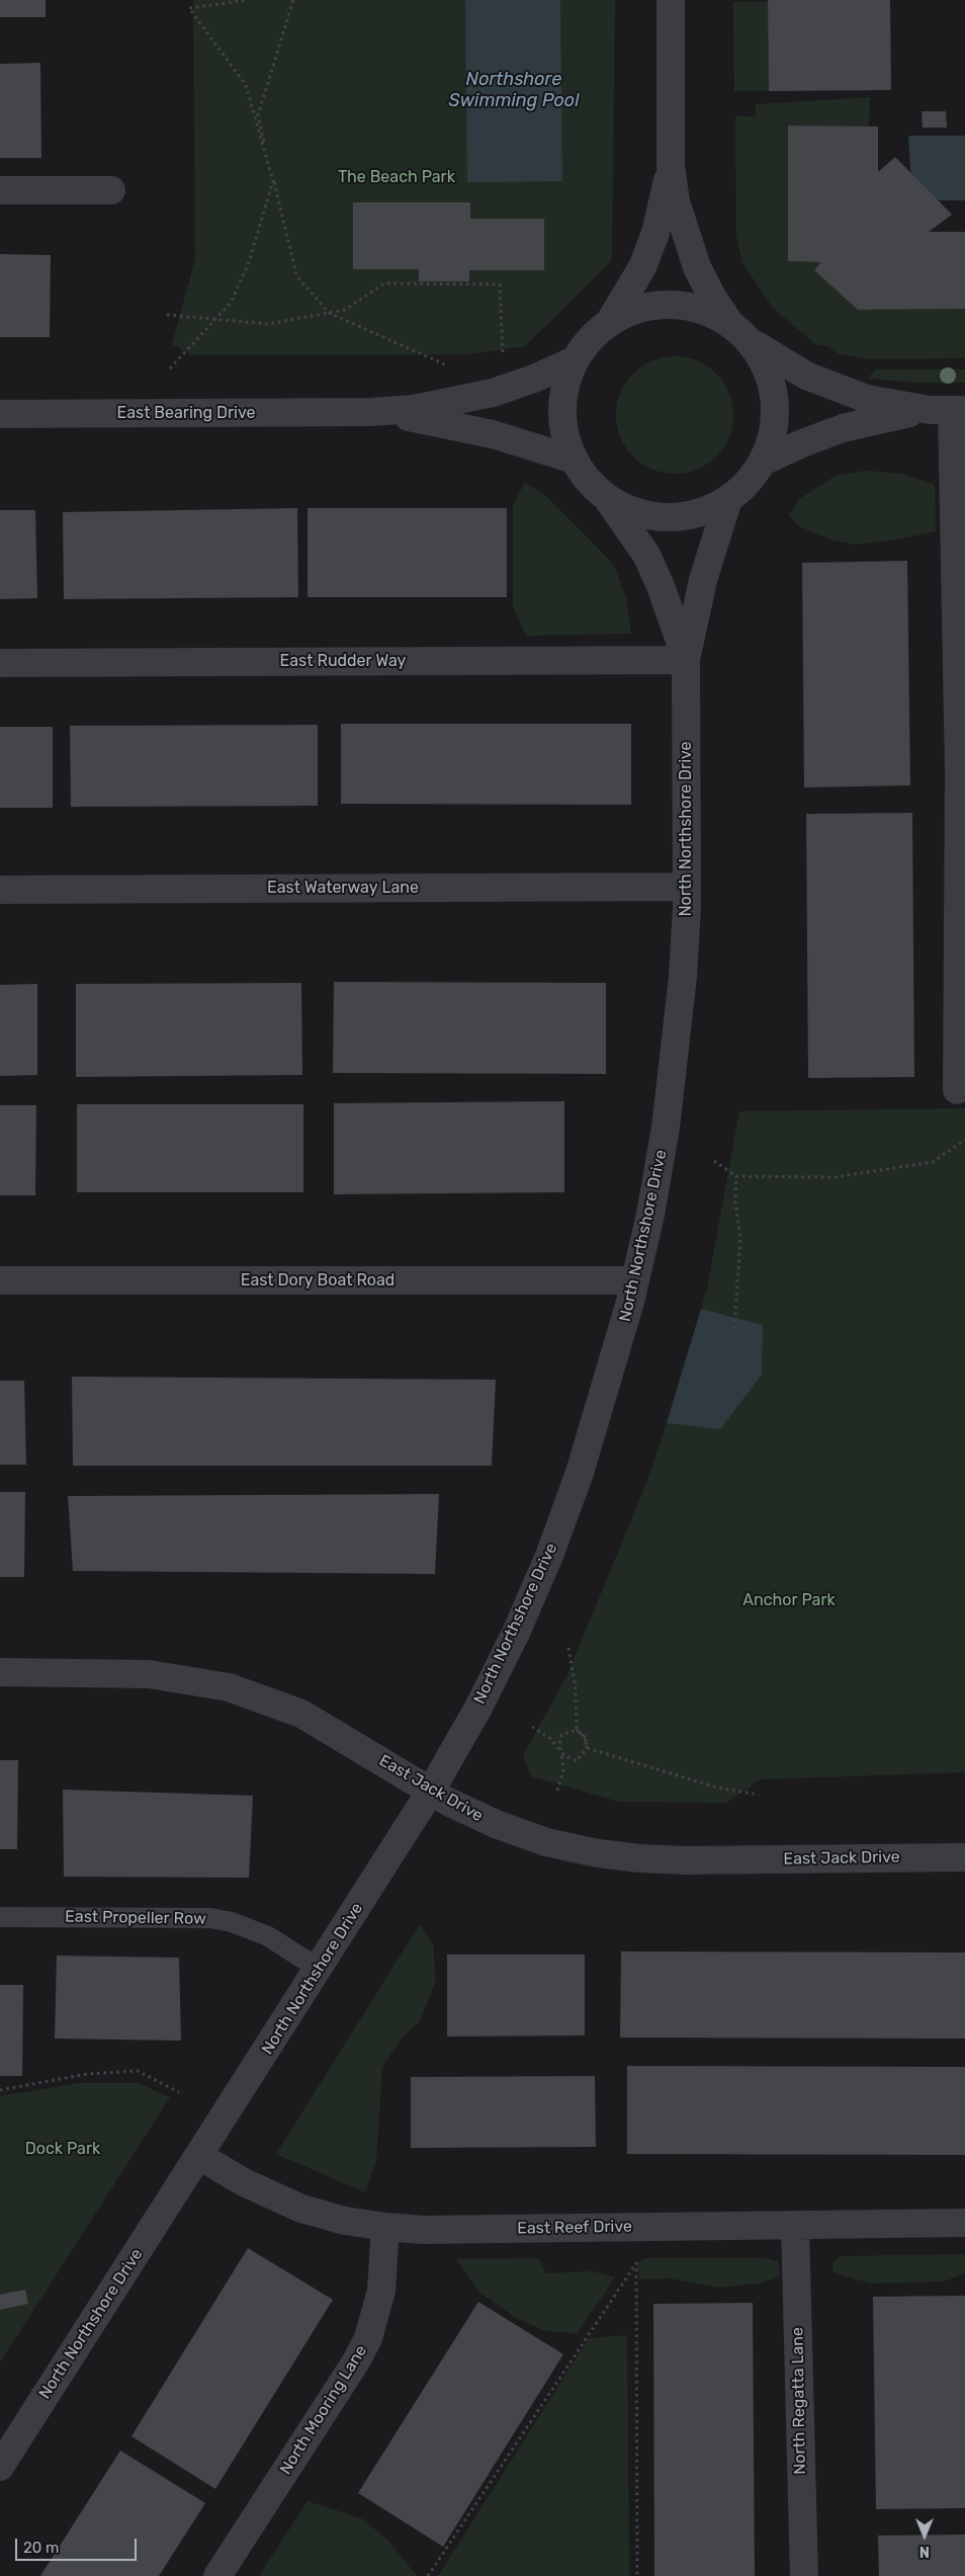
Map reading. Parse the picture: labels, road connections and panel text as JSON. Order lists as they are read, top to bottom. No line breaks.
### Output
{"streets":{"street":["East Bearing Drive","East Rudder Way","North Northshore Drive","East Waterway Lane","East Dory Boat Road","East Jack Drive","East Reef Drive","North Regatta Lane","North Mooring Lane"],"lane":["East Propeller Row"]},"crossings":[["East Rudder Way","North Northshore Drive"],["North Northshore Drive","East Waterway Lane"],["North Northshore Drive","East Dory Boat Road"],["North Northshore Drive","East Jack Drive"],["North Northshore Drive","East Propeller Row"],["North Northshore Drive","East Reef Drive"],["East Reef Drive","North Regatta Lane"],["East Reef Drive","North Mooring Lane"]],"water":["Northshore Swimming Pool"],"parks":["The Beach Park","Anchor Park","Dock Park"],"scale_bar":"20 m","north":"bottom"}
